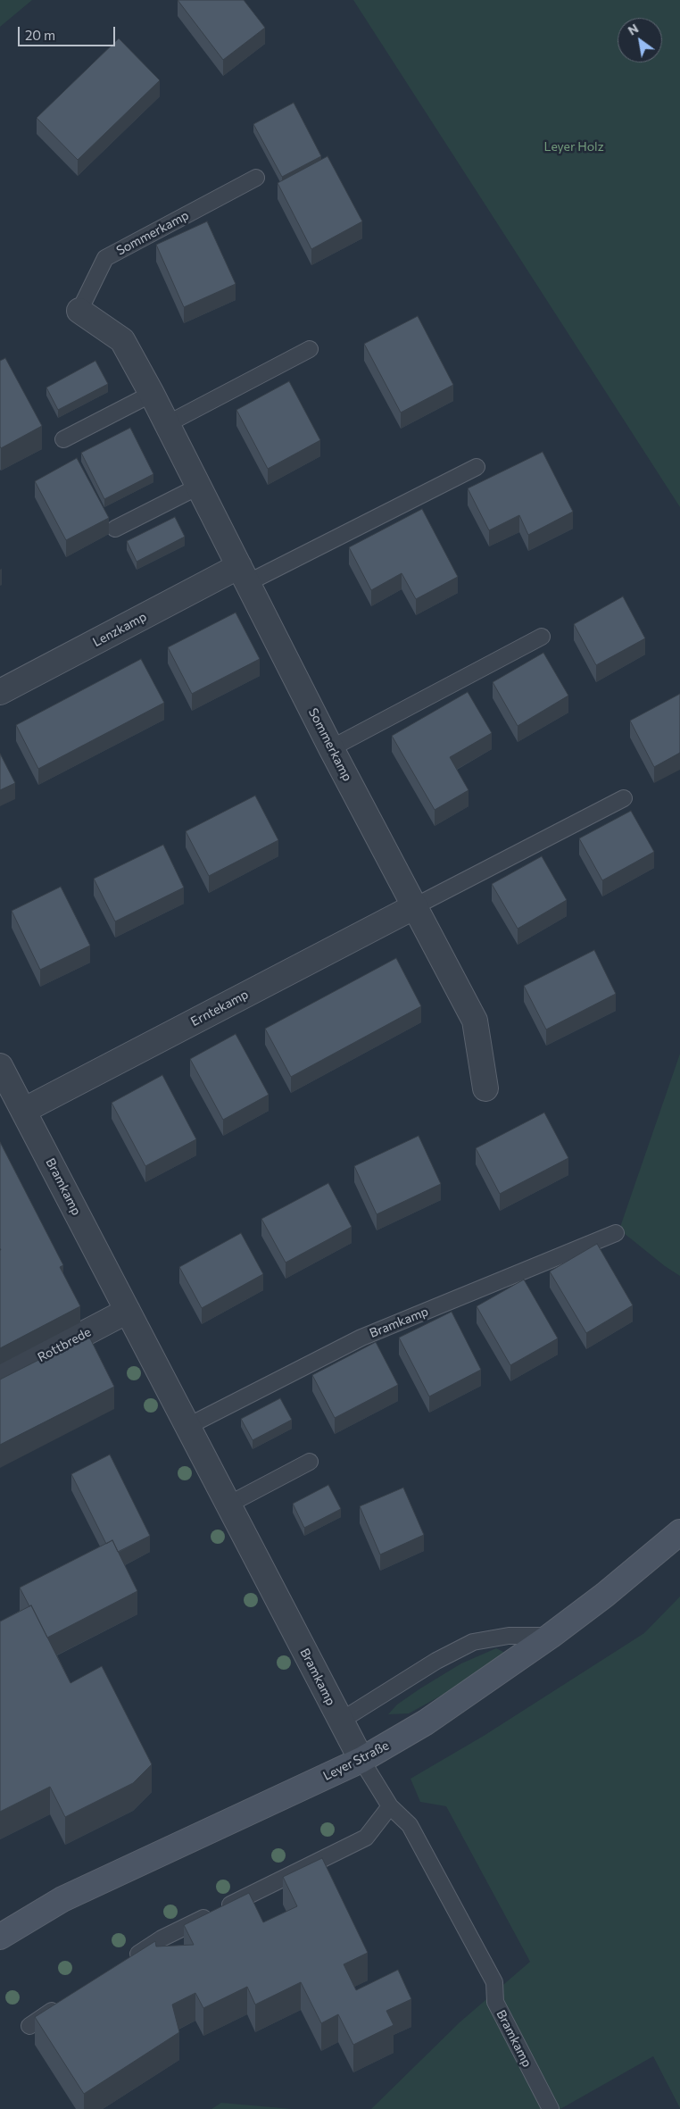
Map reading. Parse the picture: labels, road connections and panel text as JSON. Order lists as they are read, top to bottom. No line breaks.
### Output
{"streets":{"street":["Sommerkamp","Lenzkamp","Erntekamp","Bramkamp","Rottbrede","Leyer Straße"]},"crossings":[["Sommerkamp","Lenzkamp"],["Sommerkamp","Erntekamp"],["Erntekamp","Bramkamp"],["Bramkamp","Rottbrede"],["Bramkamp","Leyer Straße"]],"parks":["Leyer Holz"],"scale_bar":"20 m","north":"top left"}
